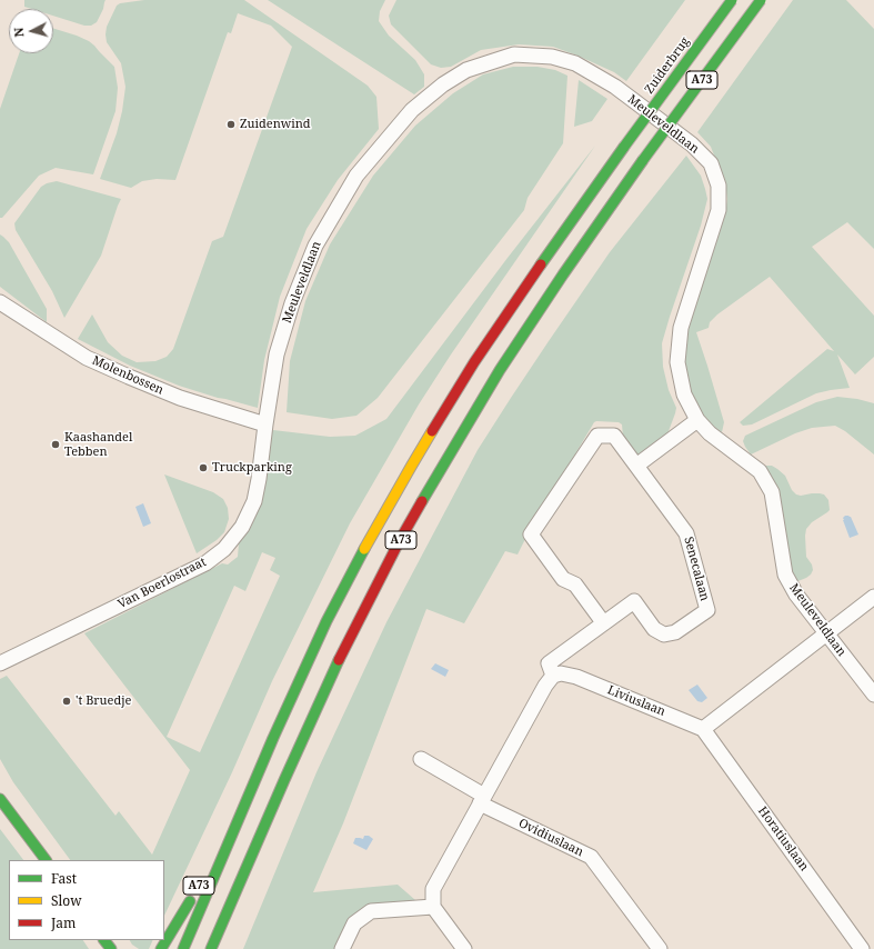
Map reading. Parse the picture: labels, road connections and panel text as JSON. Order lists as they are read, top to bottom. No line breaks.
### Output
{"streets":{"main road":["Zuiderbrug","A73"],"street":["Meuleveldlaan","Molenbossen","Senecalaan","Van Boerlostraat","Liviuslaan","Ovidiuslaan","Horatiuslaan"]},"crossings":[["Zuiderbrug","A73"],["Meuleveldlaan","Molenbossen"],["Meuleveldlaan","Van Boerlostraat"],["Molenbossen","Van Boerlostraat"],["Senecalaan","Liviuslaan"],["Liviuslaan","Horatiuslaan"]],"places":["Zuidenwind","Kaashandel Tebben","Truckparking","'t Bruedje"],"legend":["Fast","Slow","Jam"],"north":"left"}
